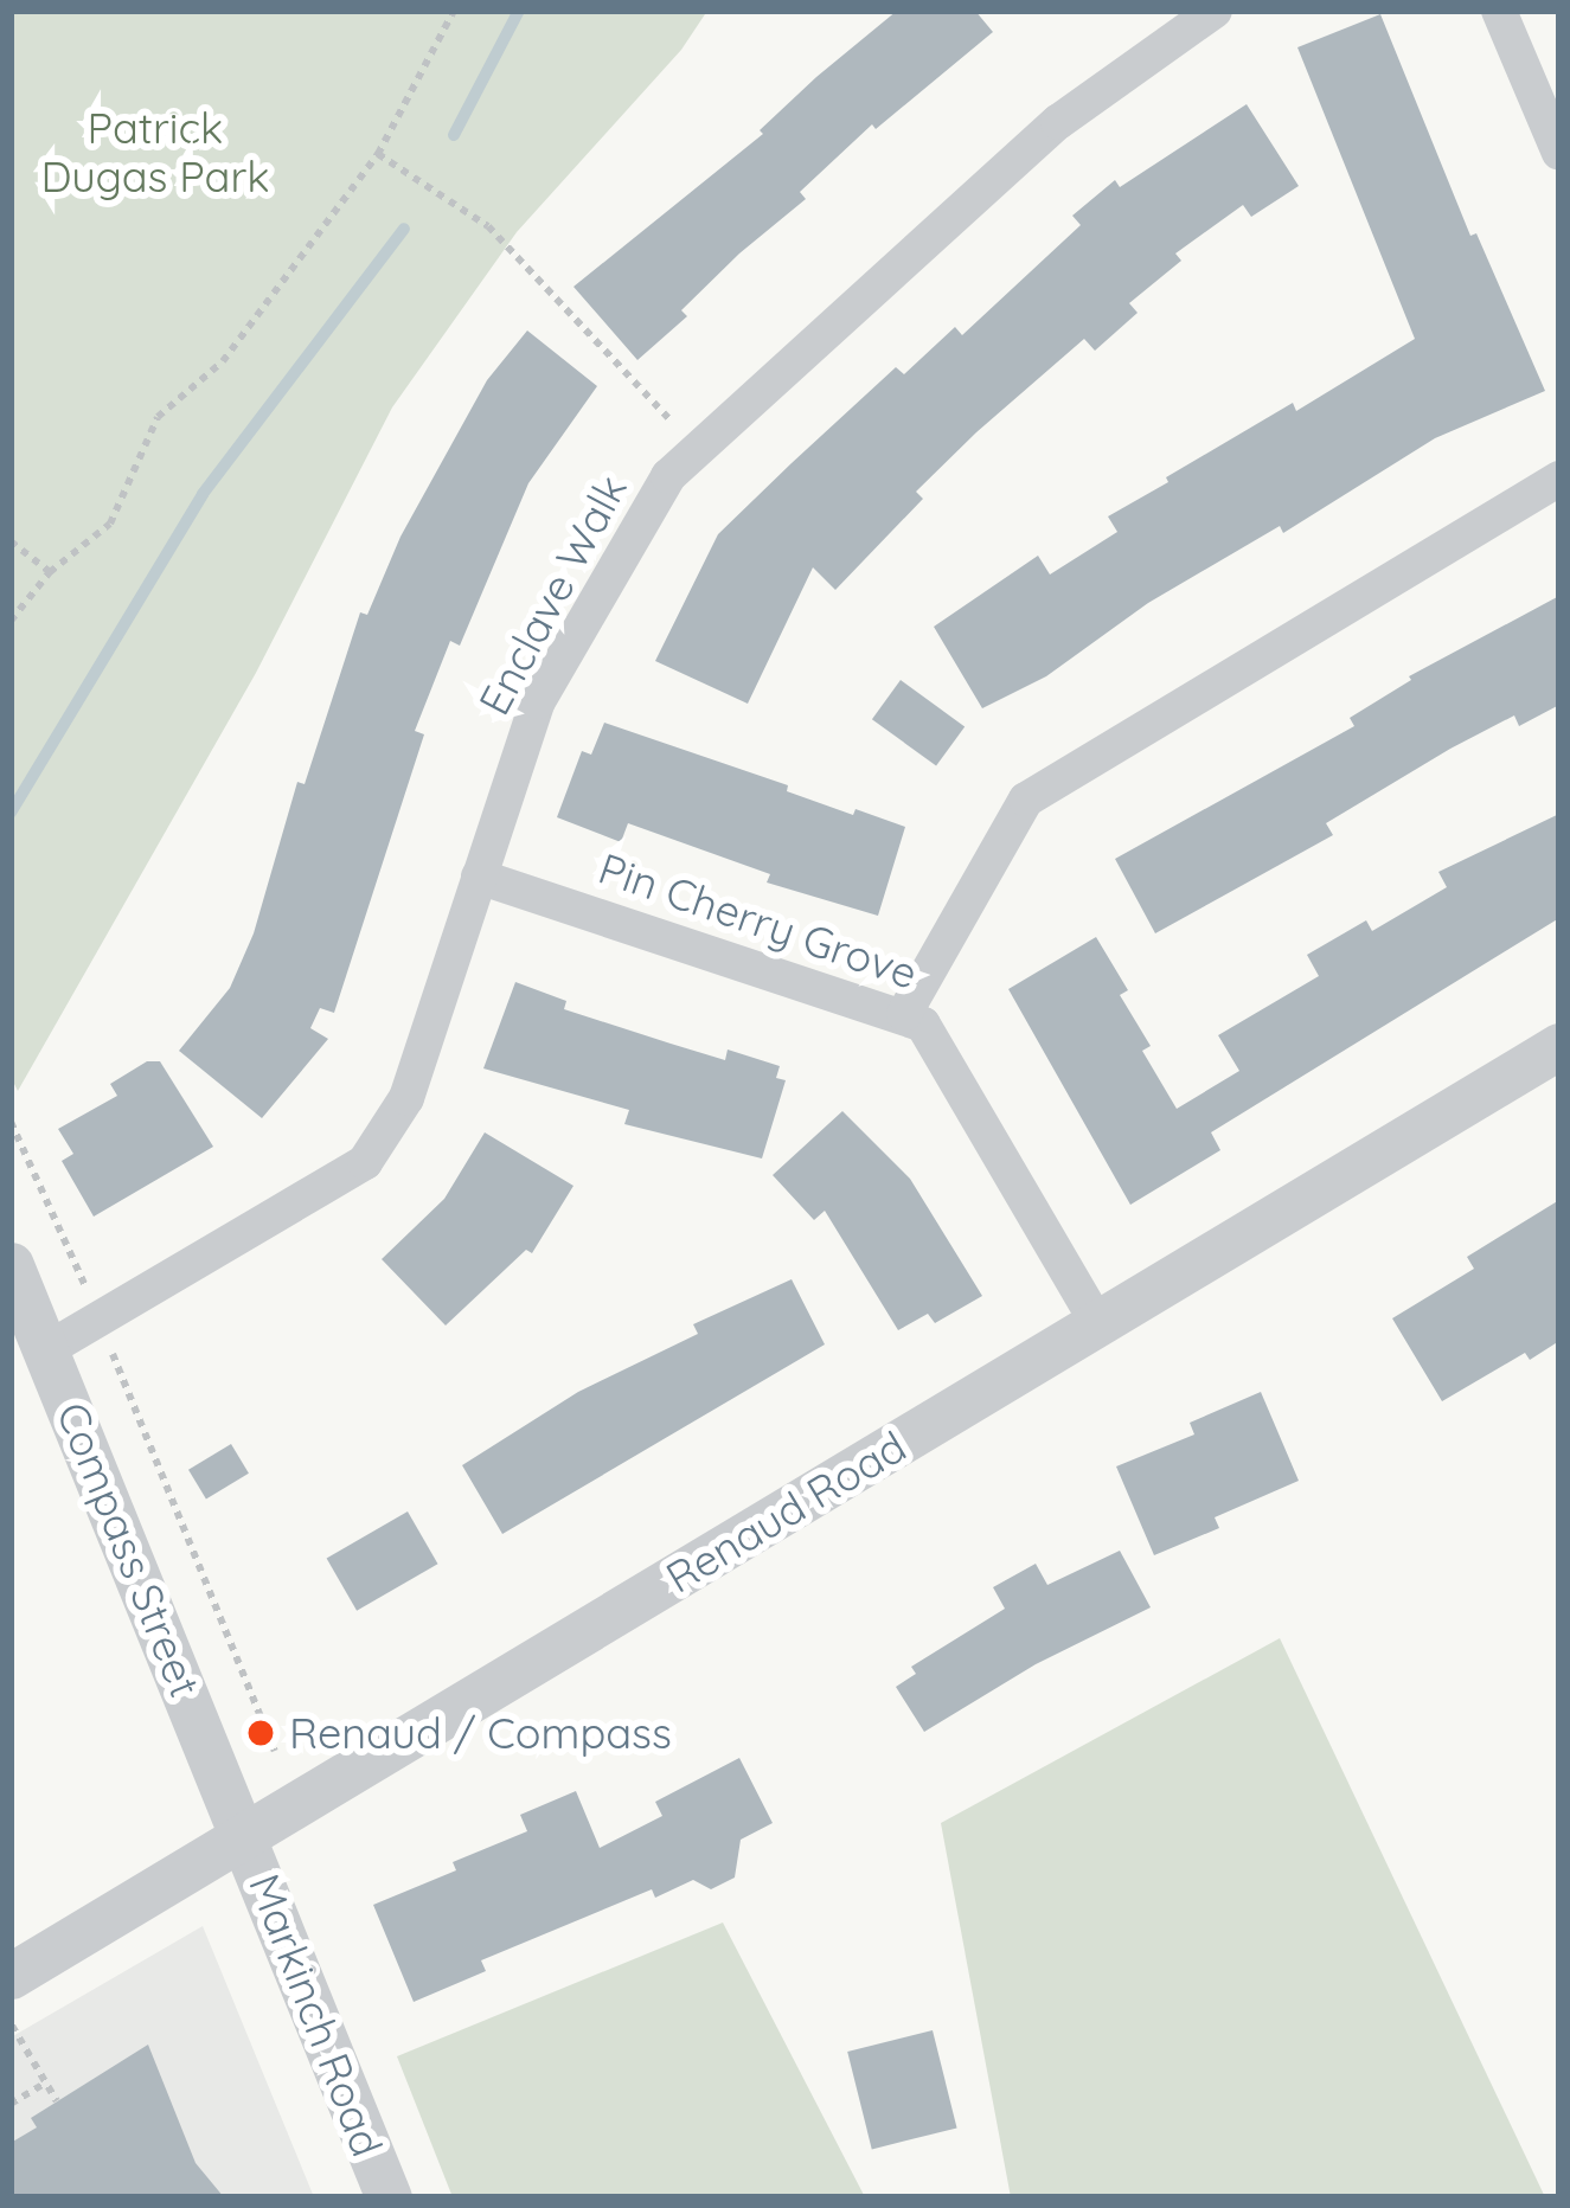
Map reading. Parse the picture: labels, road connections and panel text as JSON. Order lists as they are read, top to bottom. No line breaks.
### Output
{"streets":{"street":["Enclave Walk","Pin Cherry Grove","Renaud Road","Compass Street","Markinch Road"]},"crossings":[["Enclave Walk","Pin Cherry Grove"],["Enclave Walk","Compass Street"],["Pin Cherry Grove","Renaud Road"],["Renaud Road","Compass Street"],["Renaud Road","Markinch Road"],["Compass Street","Markinch Road"]],"parks":["Patrick Dugas Park"],"places":["Renaud / Compass"]}
